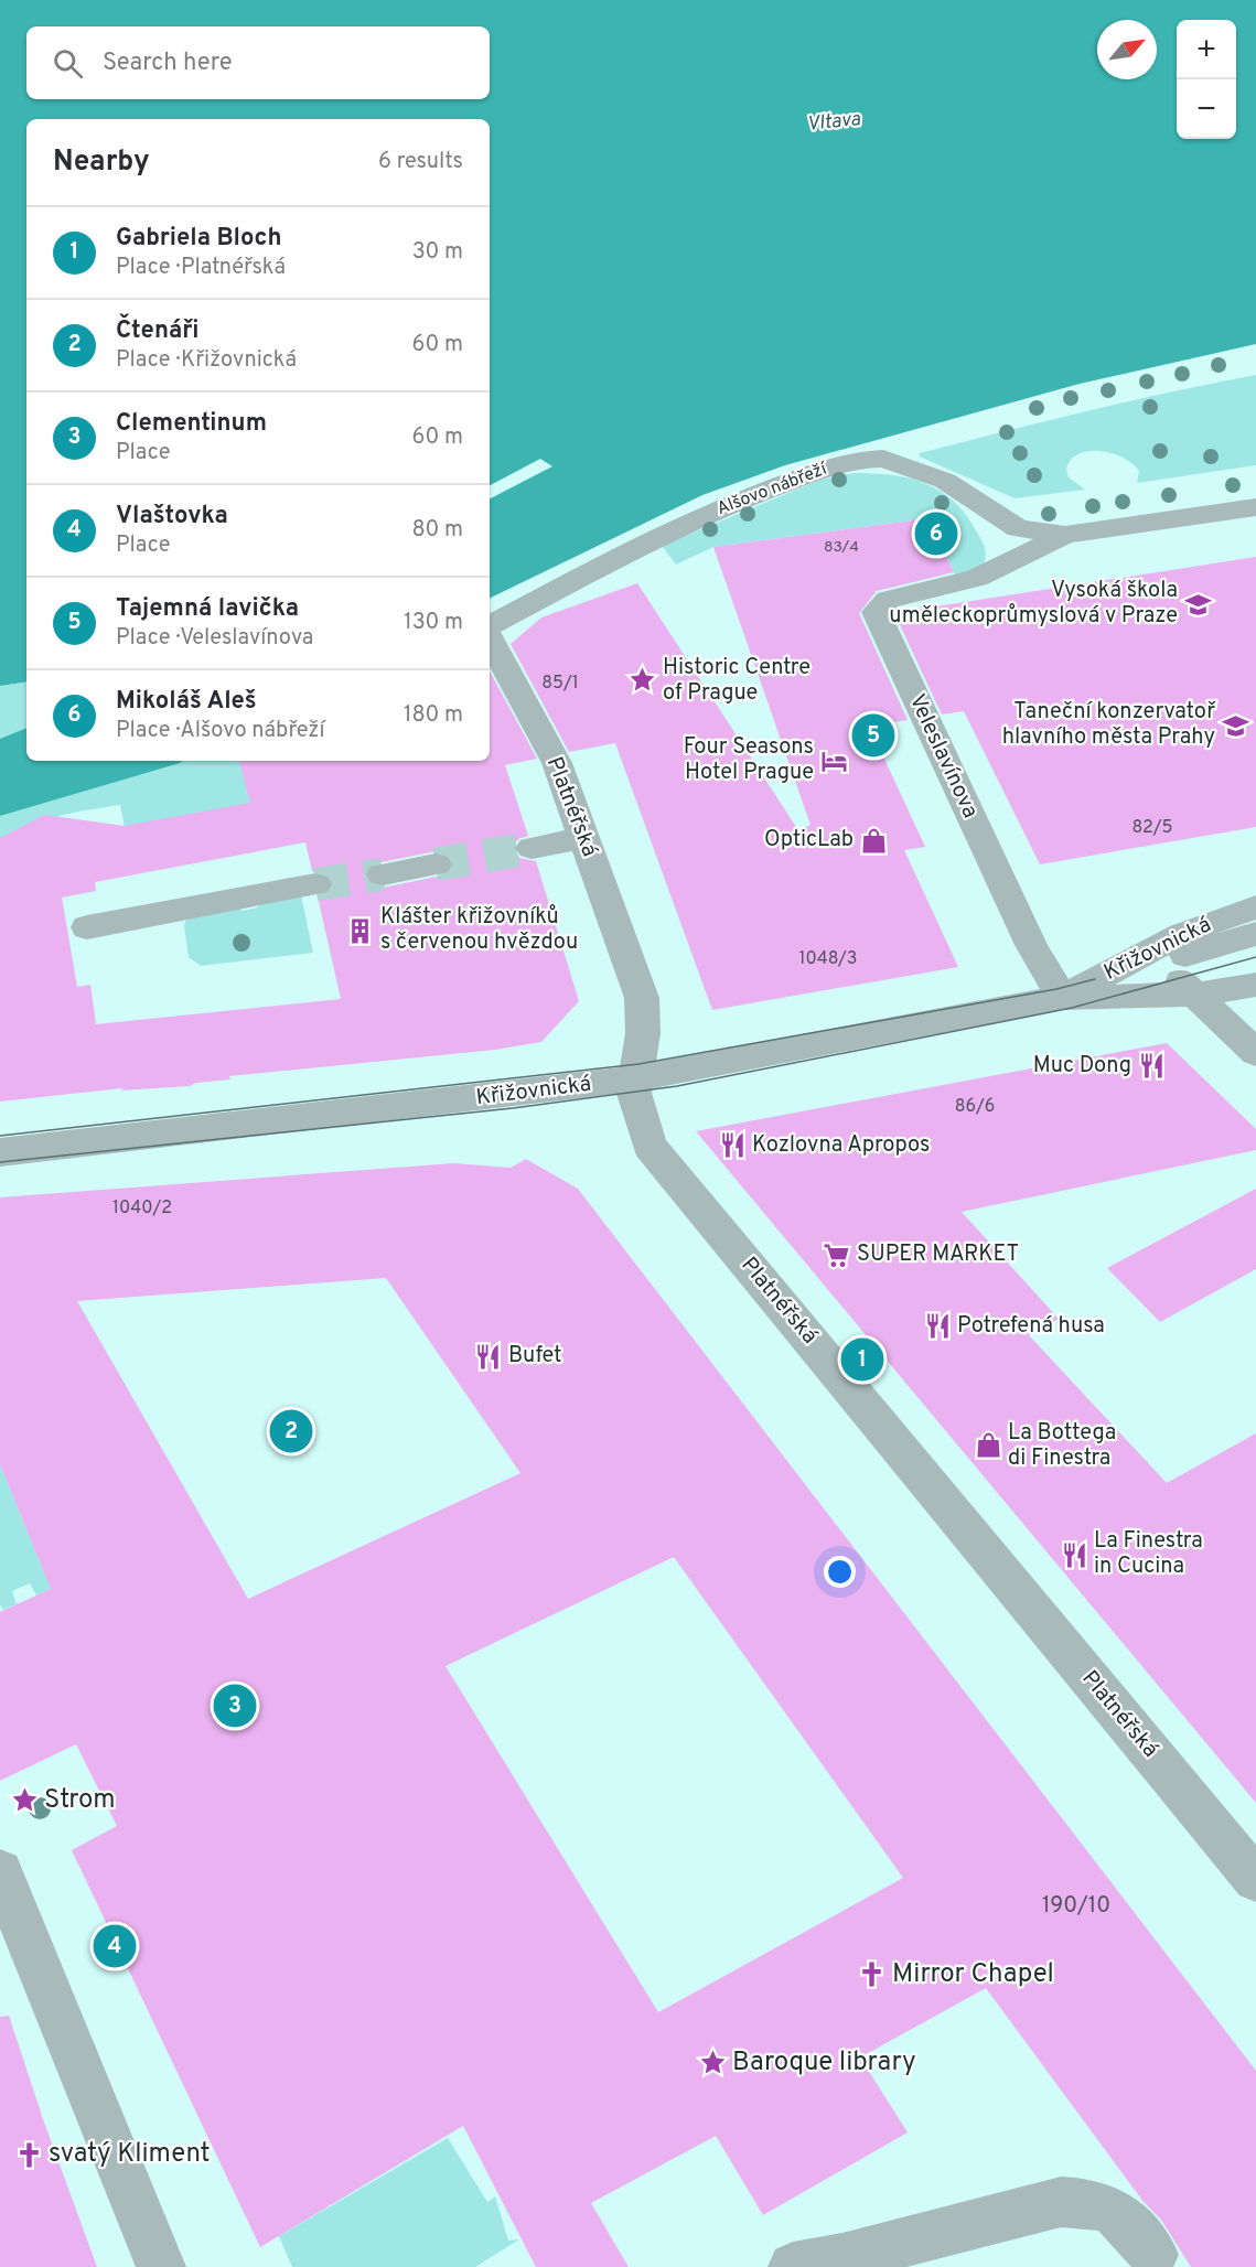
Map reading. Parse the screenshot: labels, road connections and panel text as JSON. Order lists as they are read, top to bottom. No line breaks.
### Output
{"streets":{"street":["Alšovo nábřeží","Veleslavínova","Platnéřská","Křižovnická"]},"crossings":[["Alšovo nábřeží","Veleslavínova"],["Veleslavínova","Křižovnická"],["Platnéřská","Křižovnická"]],"water":["Vltava"],"places":{"school or university":["Vysoká škola uměleckoprůmyslová v Praze","Taneční konzervatoř hlavního města Prahy"],"place":["Historic Centre of Prague","Strom","Baroque library"],"hotel":["Four Seasons Hotel Prague"],"shop":["OpticLab","La Bottega di Finestra"],"building":["Klášter křižovníků s červenou hvězdou"],"restaurant":["Muc Dong","Kozlovna Apropos","Potrefená husa","Bufet","La Finestra in Cucina"],"supermarket":["SUPER MARKET"],"church":["Mirror Chapel","svatý Kliment"]},"house_numbers":["83/4","85/1","82/5","1048/3","86/6","1040/2","190/10"],"north":"top right","page":{"map_buttons":["+","−"],"search":"Search here","heading":["Nearby","6 results"],"list":[{"mark":"1","name":"Gabriela Bloch","note":"Place · Platnéřská","value":"30 m"},{"mark":"2","name":"Čtenáři","note":"Place · Křižovnická","value":"60 m"},{"mark":"3","name":"Clementinum","note":"Place","value":"60 m"},{"mark":"4","name":"Vlaštovka","note":"Place","value":"80 m"},{"mark":"5","name":"Tajemná lavička","note":"Place · Veleslavínova","value":"130 m"},{"mark":"6","name":"Mikoláš Aleš","note":"Place · Alšovo nábřeží","value":"180 m"}],"pins":["6","5","1","2","3","4"]}}
